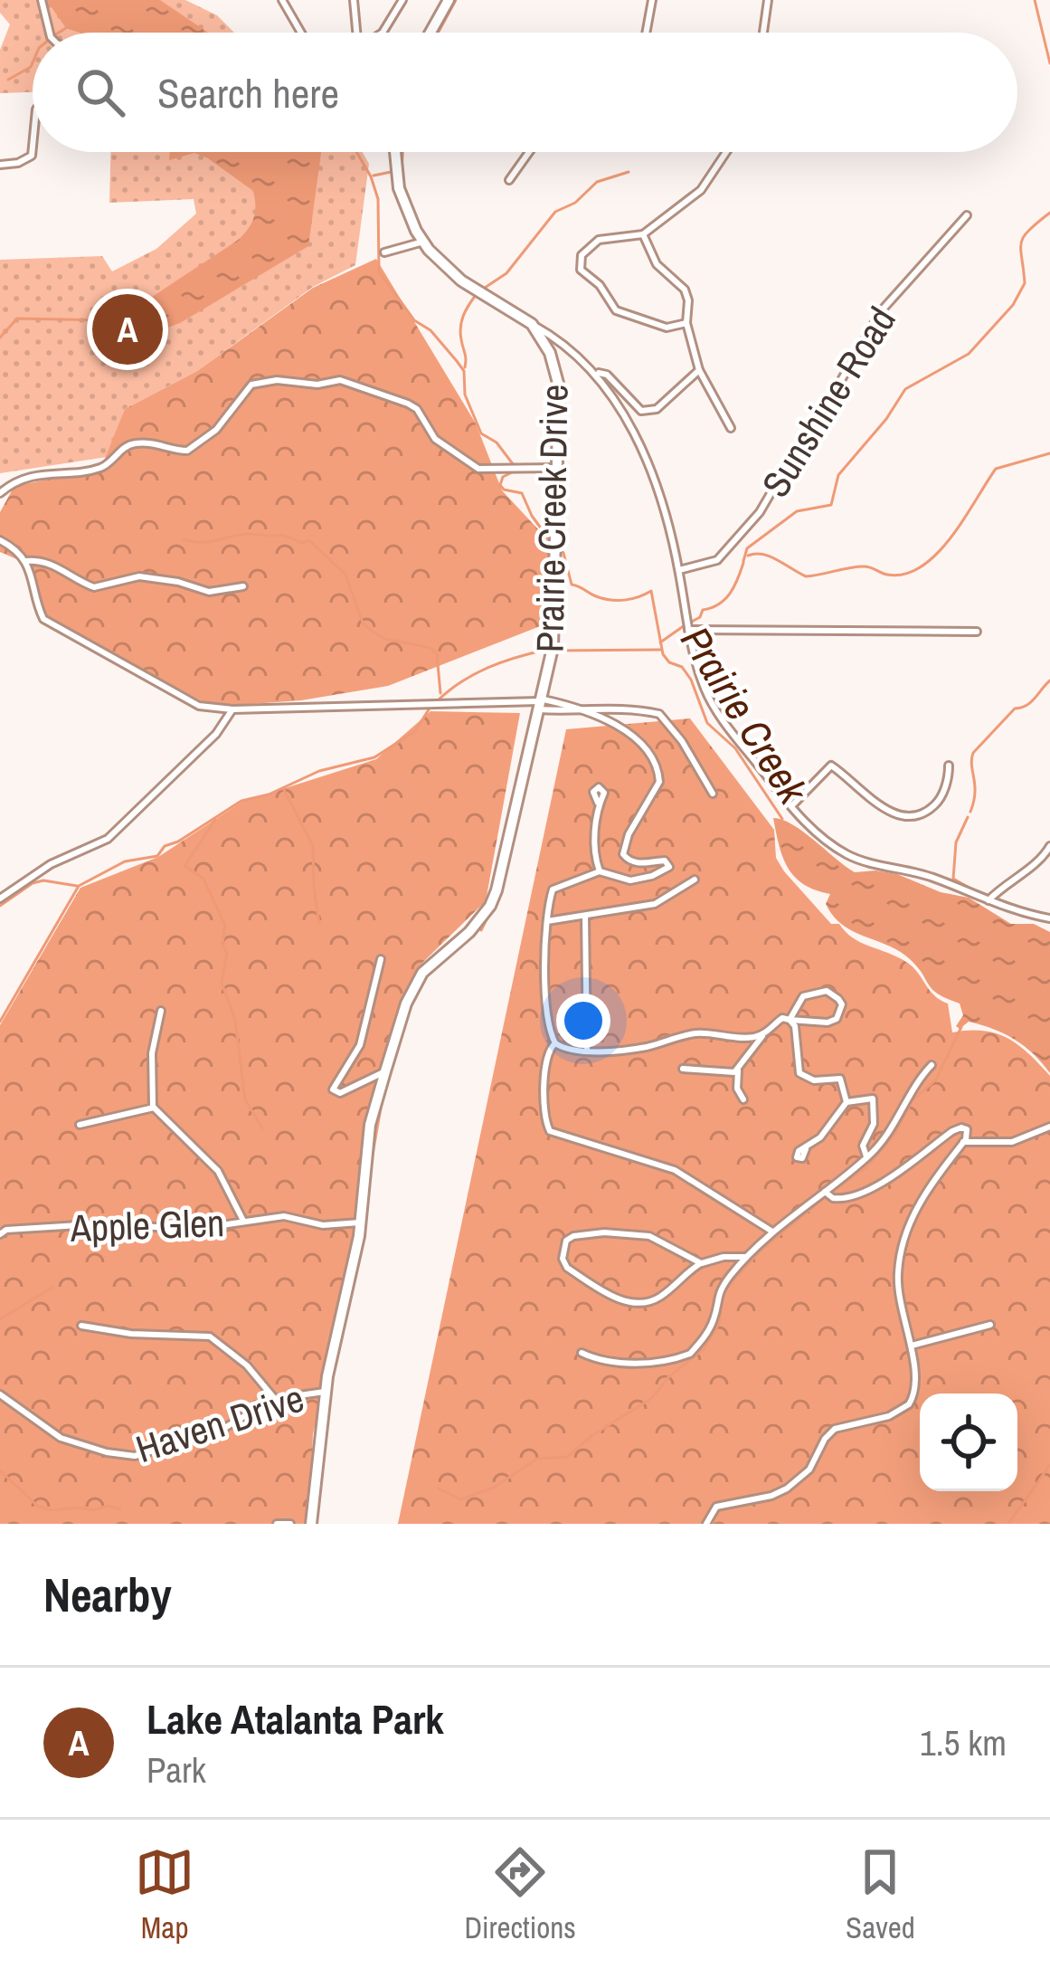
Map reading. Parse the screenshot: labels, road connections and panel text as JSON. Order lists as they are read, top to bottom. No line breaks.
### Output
{"streets":{"main road":["Prairie Creek Drive"],"street":["Sunshine Road","Apple Glen","Haven Drive"]},"water":["Prairie Creek"],"page":{"search":"Search here","pins":"A","heading":"Nearby","list":[{"mark":"A","name":"Lake Atalanta Park","note":"Park","value":"1.5 km"}],"nav":["Map","Directions","Saved"]}}
